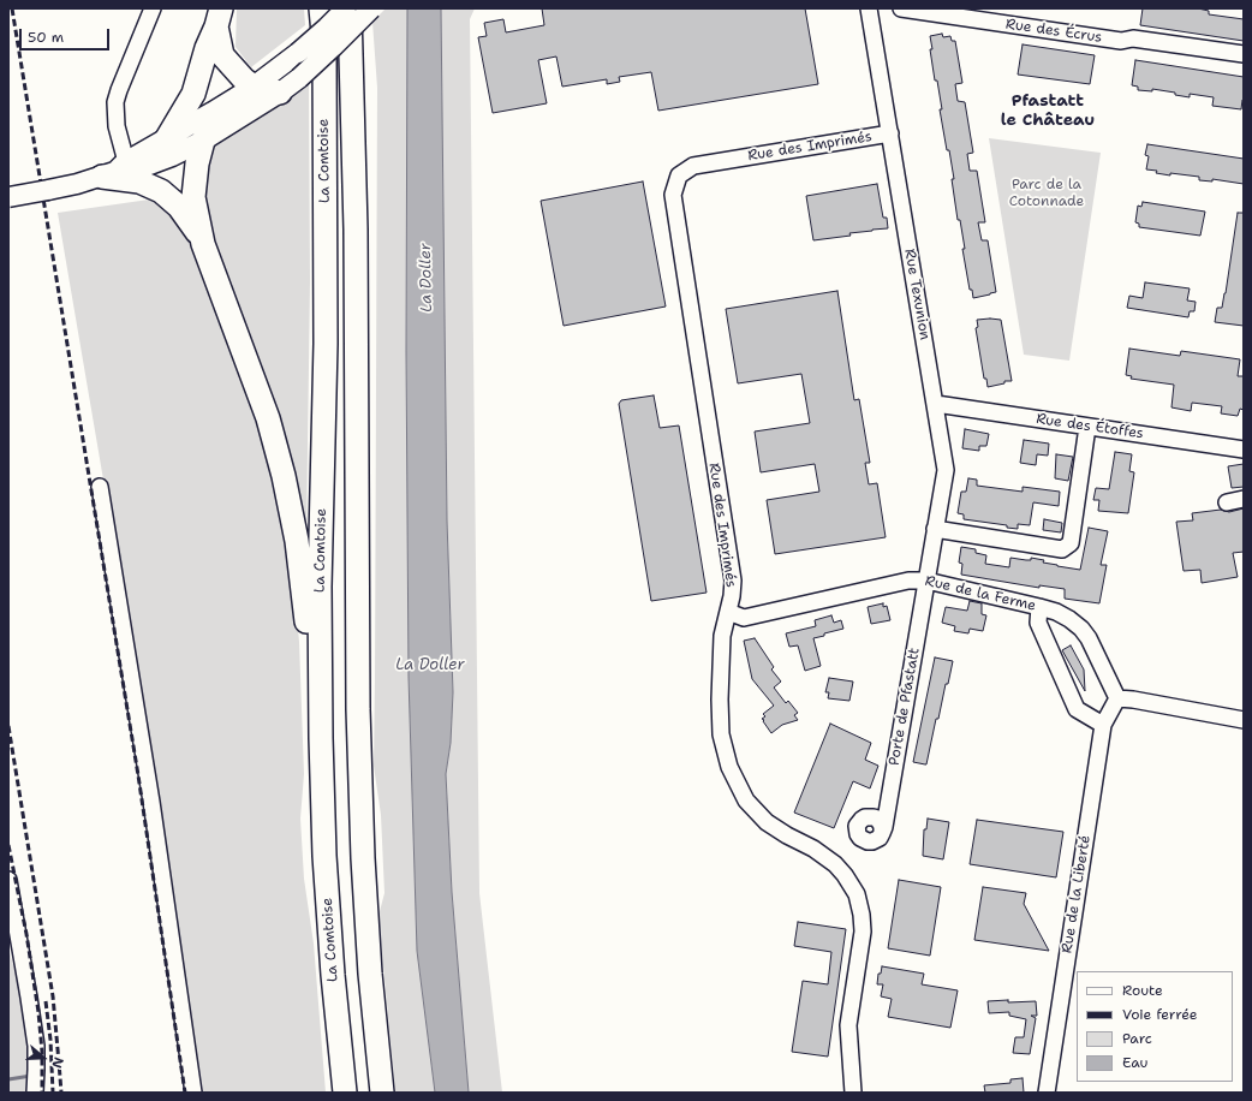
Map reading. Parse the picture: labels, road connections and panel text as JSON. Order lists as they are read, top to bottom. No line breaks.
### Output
{"streets":{"highway":["La Comtoise"],"street":["Rue des Écrus","Rue des Imprimés","Rue Texunion","Rue des Étoffes","Rue de la Ferme","Porte de Pfastatt","Rue de la Liberté"]},"crossings":[["Rue des Imprimés","Rue Texunion"],["Rue des Imprimés","Rue de la Ferme"],["Rue Texunion","Rue des Étoffes"],["Rue Texunion","Rue de la Ferme"],["Rue Texunion","Porte de Pfastatt"],["Rue de la Ferme","Porte de Pfastatt"],["Rue de la Ferme","Rue de la Liberté"]],"districts":["Pfastatt le Château"],"water":["La Doller"],"parks":["Parc de la Cotonnade"],"legend":["Route","Voie ferrée","Parc","Eau"],"scale_bar":"50 m","north":"right"}
